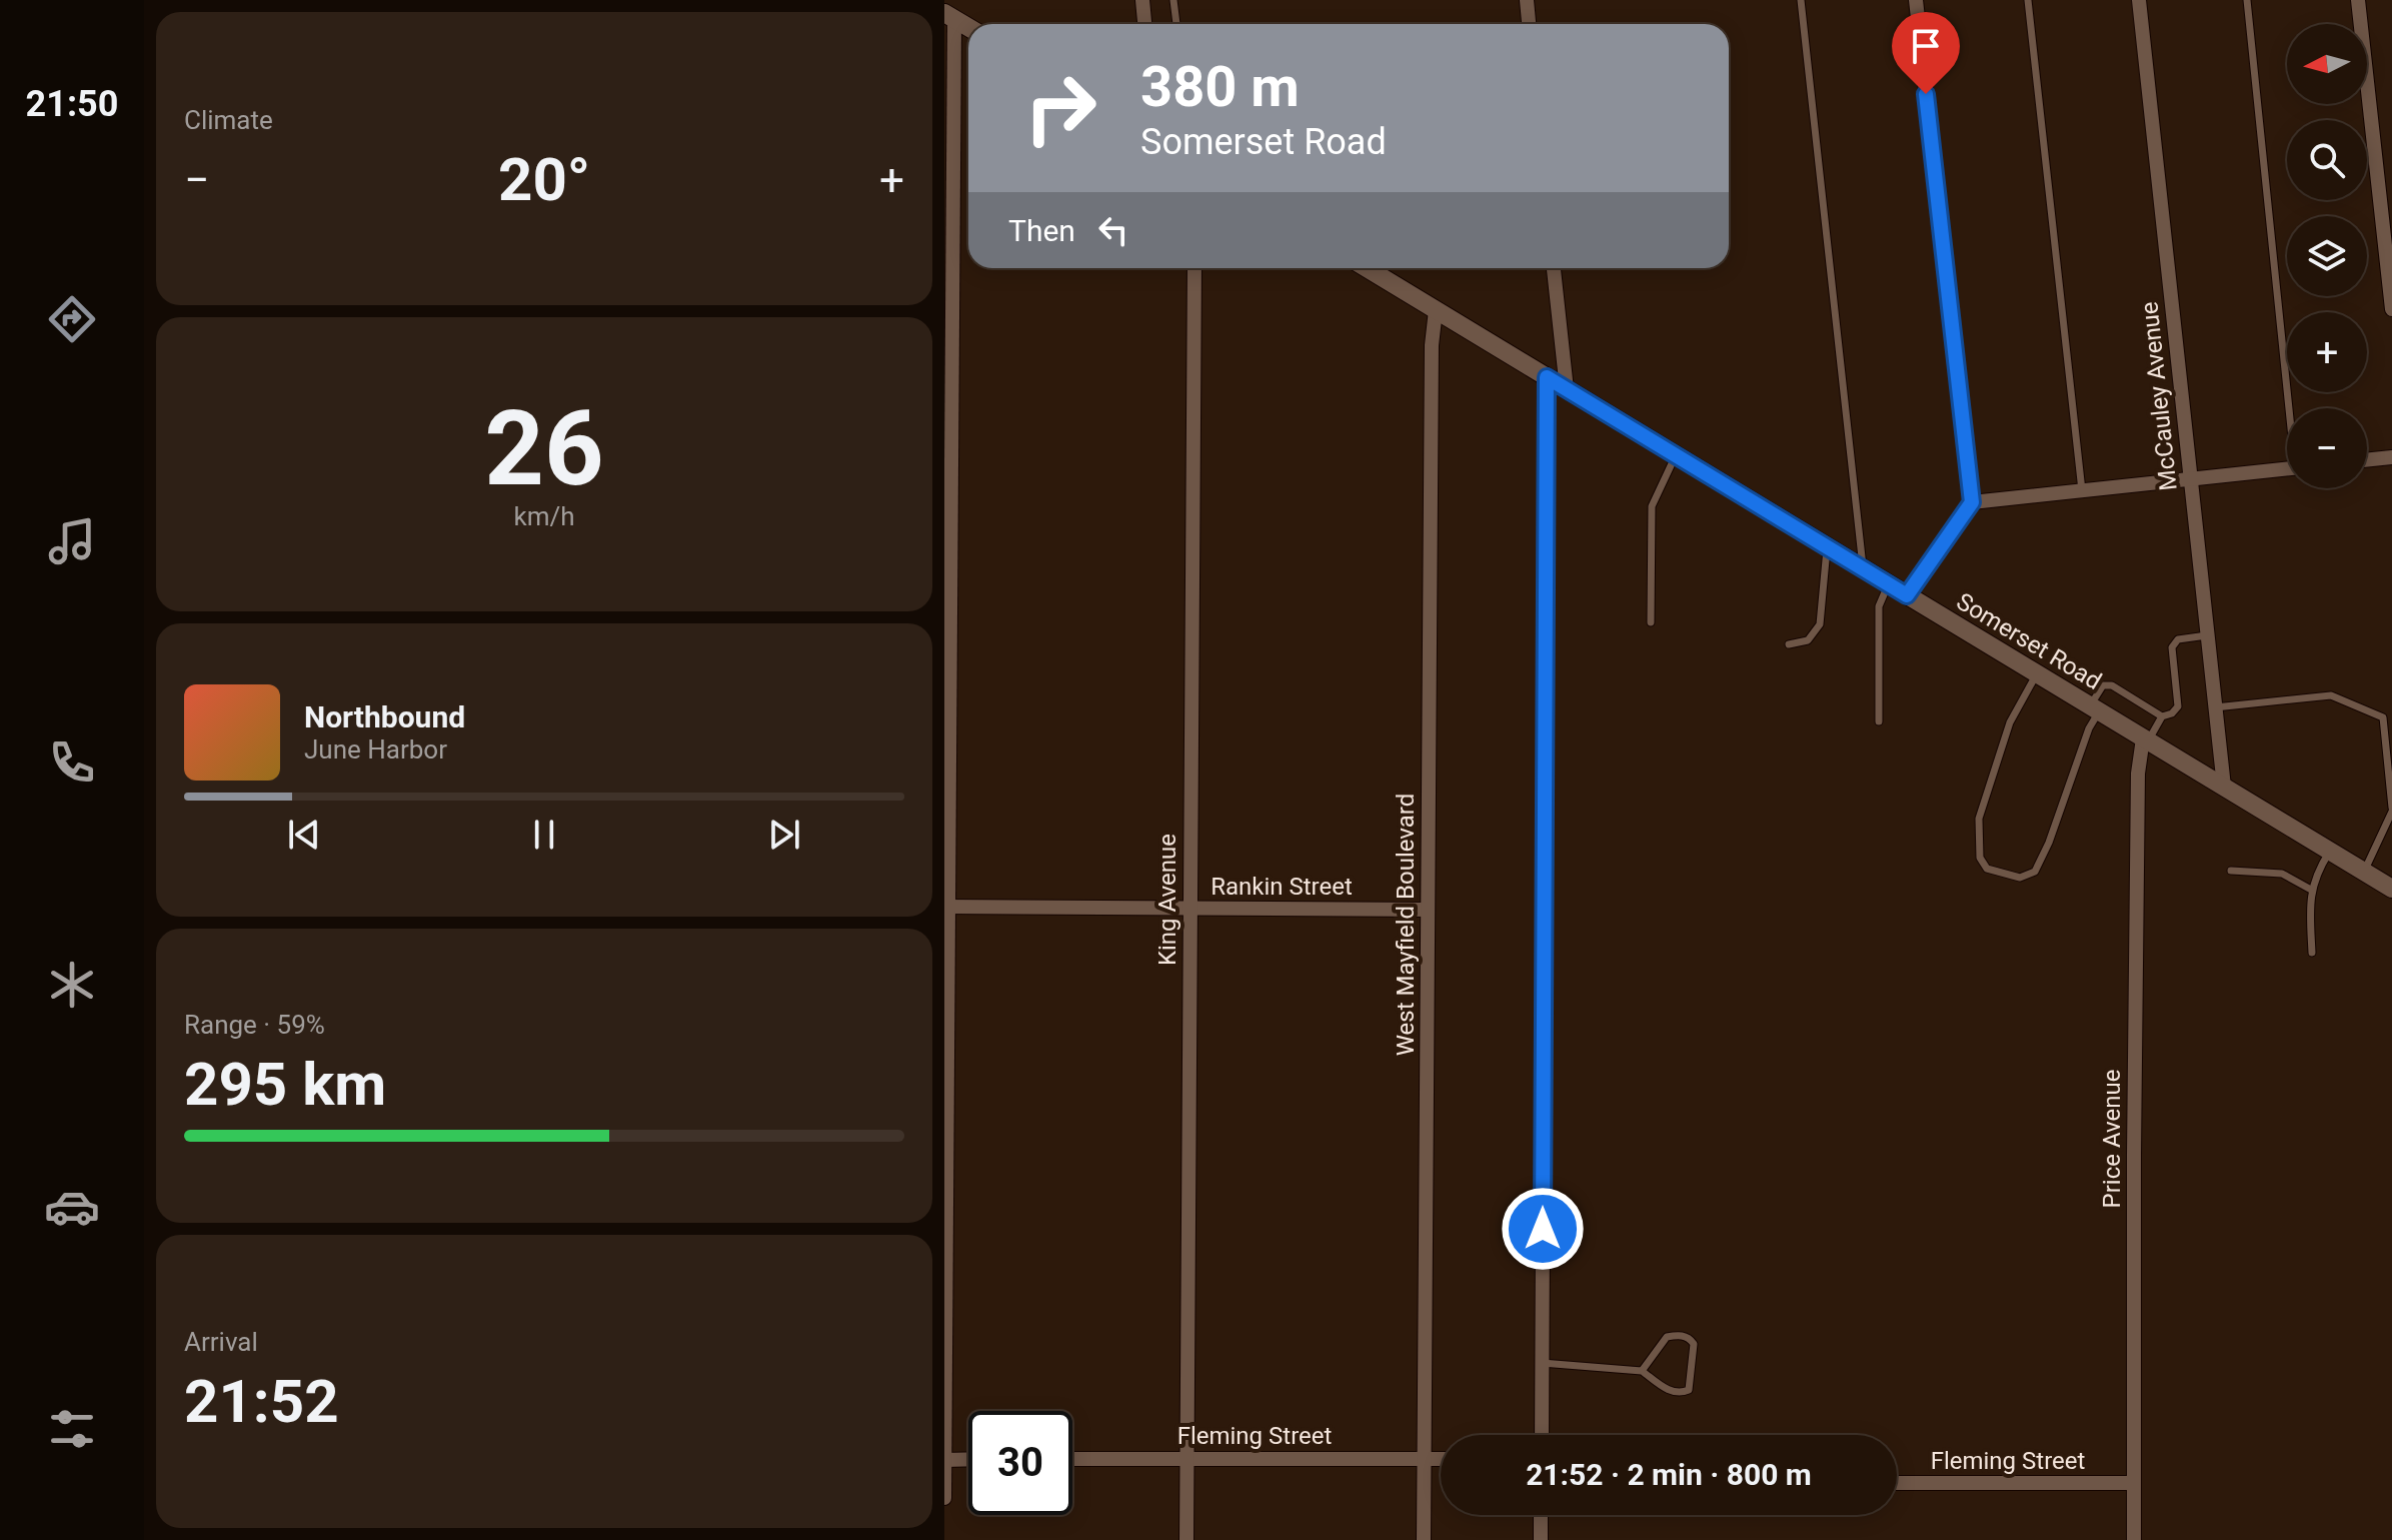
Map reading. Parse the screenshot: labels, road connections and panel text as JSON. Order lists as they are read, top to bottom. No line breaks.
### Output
{"streets":{"main road":["Somerset Road"],"street":["McCauley Avenue","Rankin Street","King Avenue","West Mayfield Boulevard","Price Avenue","Fleming Street"]},"crossings":[["McCauley Avenue","Somerset Road"],["Somerset Road","West Mayfield Boulevard"],["Somerset Road","Price Avenue"],["Rankin Street","King Avenue"],["Rankin Street","West Mayfield Boulevard"],["King Avenue","Fleming Street"],["West Mayfield Boulevard","Fleming Street"],["Price Avenue","Fleming Street"]],"north":"left","page":{"tabs":"21:50","tile":["Climate",["26","km/h"],["Range · 59%","295 km"],["Arrival","21:52"]],"map_buttons":["+","−"],"turn":["380 m","Somerset Road"],"heat":["−","20°","+"],"then":"Then","song":["Northbound","June Harbor"],"limit":"30","trip":"21:52 · 2 min · 800 m"}}
